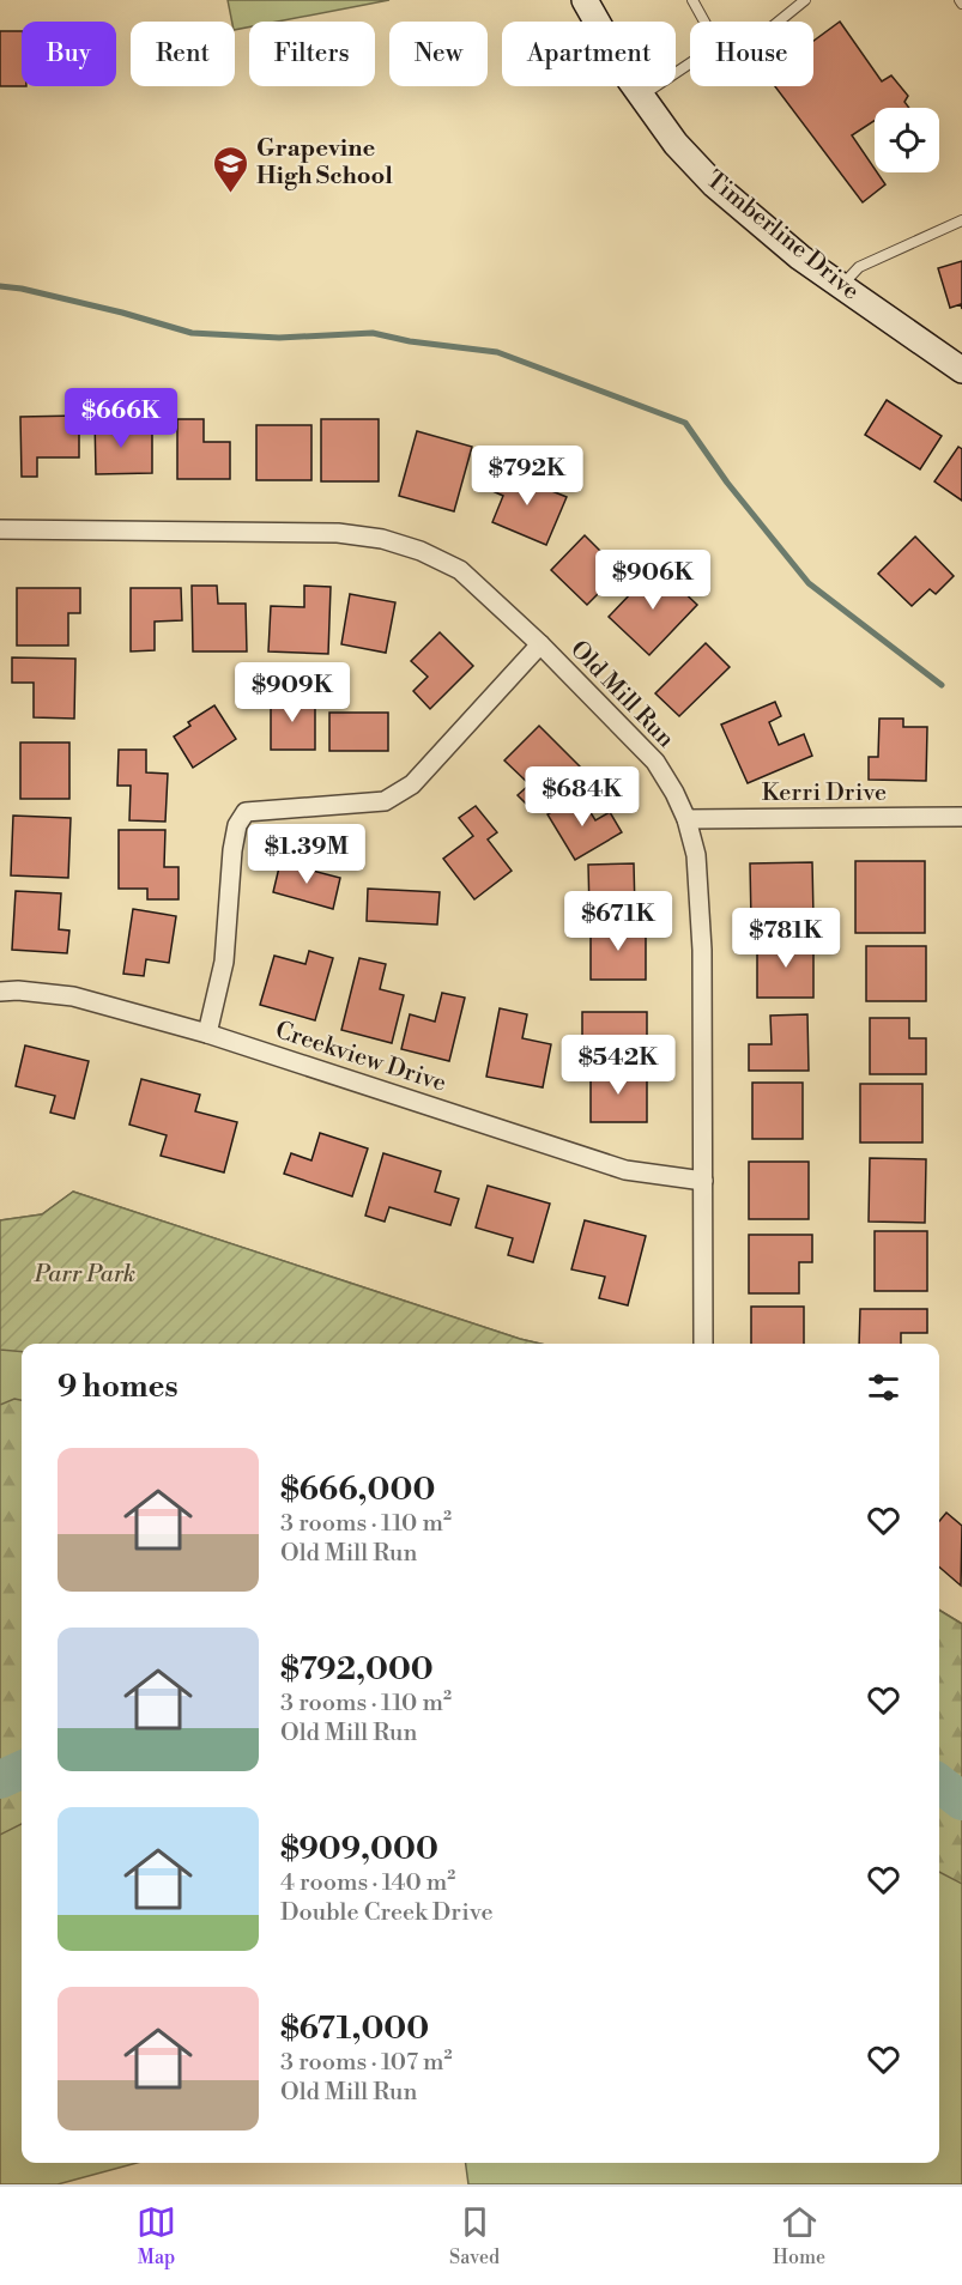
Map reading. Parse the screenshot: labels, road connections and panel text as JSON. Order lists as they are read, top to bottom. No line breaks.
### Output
{"streets":{"street":["Timberline Drive","Old Mill Run","Kerri Drive","Creekview Drive"]},"crossings":[["Old Mill Run","Kerri Drive"],["Old Mill Run","Creekview Drive"]],"parks":["Parr Park"],"places":{"school or university":["Grapevine High School"]},"page":{"chip":["Buy","Rent","Filters","New","Apartment","House"],"price":["$666K","$792K","$906K","$909K","$684K","$1.39M","$671K","$781K","$542K"],"heading":"9 homes","list":[{"name":"$666,000","note":"3 rooms · 110 m² · Old Mill Run"},{"name":"$792,000","note":"3 rooms · 110 m² · Old Mill Run"},{"name":"$909,000","note":"4 rooms · 140 m² · Double Creek Drive"},{"name":"$671,000","note":"3 rooms · 107 m² · Old Mill Run"}],"tabs":["Map","Saved","Home"]}}
